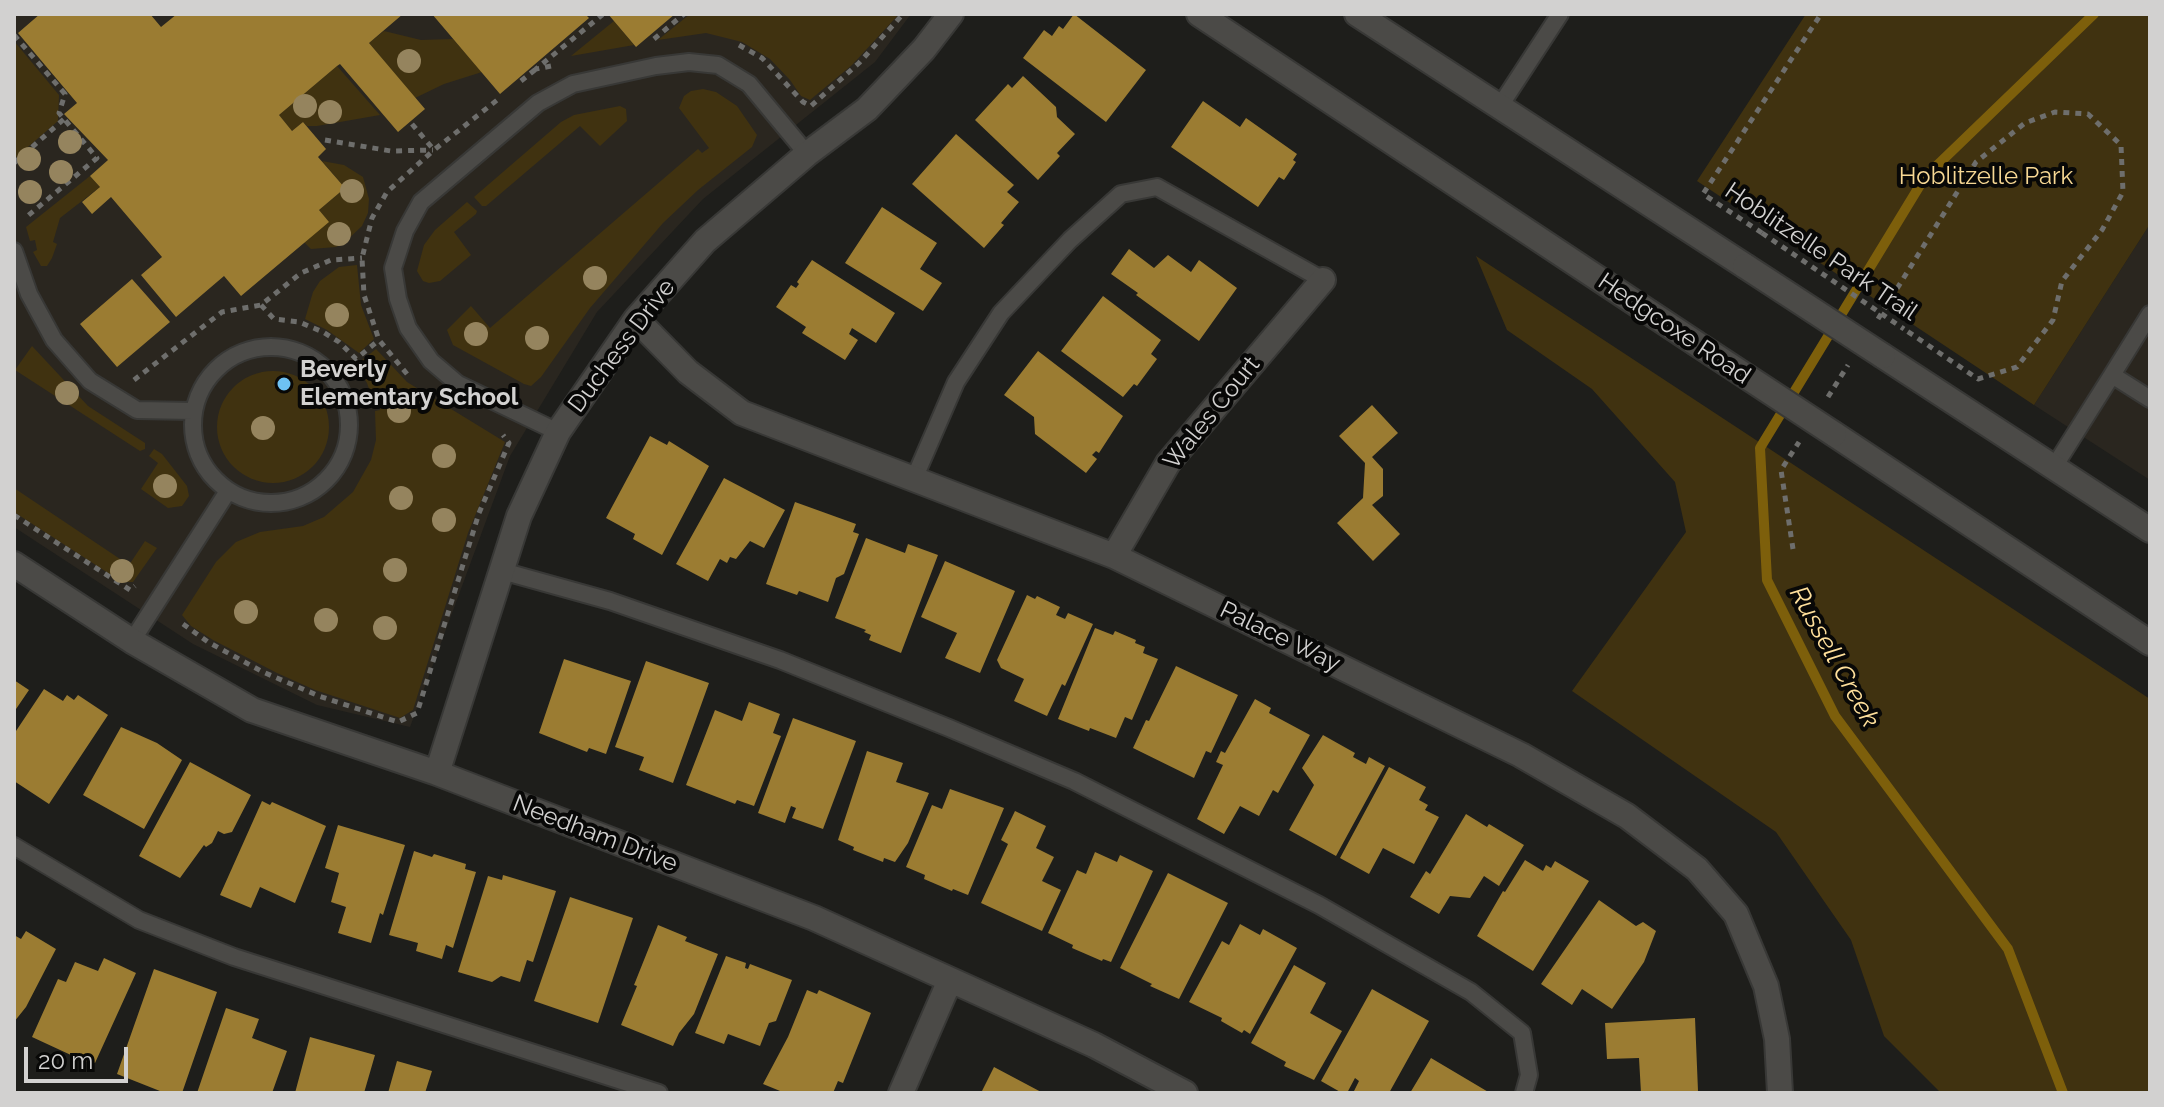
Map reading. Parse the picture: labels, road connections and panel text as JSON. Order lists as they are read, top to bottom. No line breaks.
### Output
{"streets":{"street":["Hedgcoxe Road","Duchess Drive","Wales Court","Palace Way","Needham Drive"],"path":["Hoblitzelle Park Trail"]},"crossings":[["Duchess Drive","Palace Way"],["Duchess Drive","Needham Drive"],["Wales Court","Palace Way"]],"water":["Russell Creek"],"parks":["Hoblitzelle Park"],"places":["Beverly Elementary School"],"scale_bar":"20 m"}
